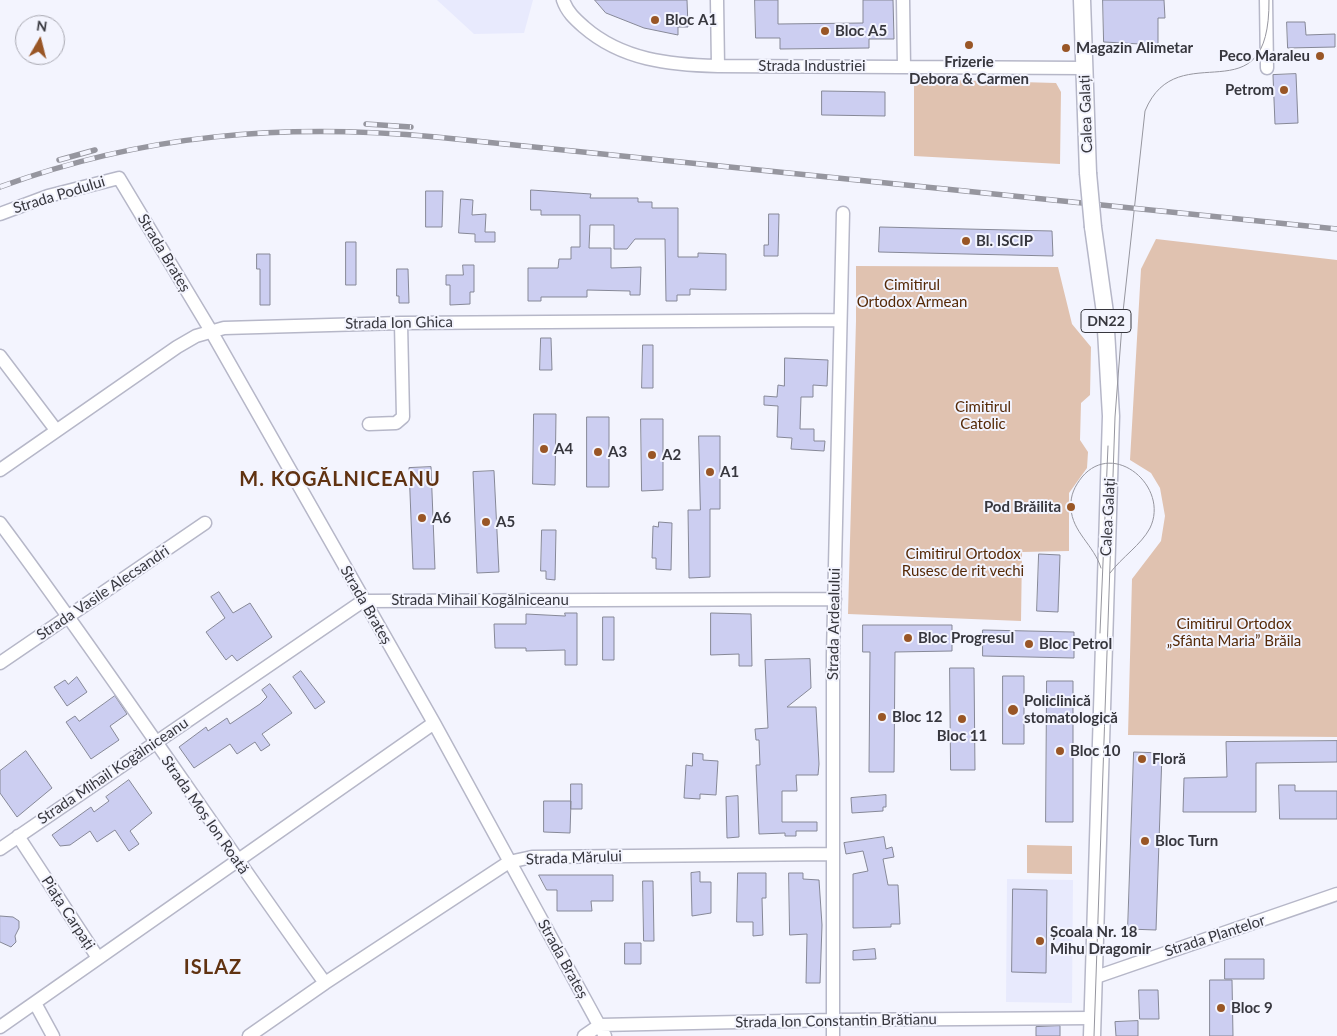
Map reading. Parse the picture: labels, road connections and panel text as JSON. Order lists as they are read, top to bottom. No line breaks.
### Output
{"streets":{"main road":["Calea Galați","DN22"],"street":["Strada Industriei","Strada Podului","Strada Brateș","Strada Ion Ghica","Strada Vasile Alecsandri","Strada Mihail Kogălniceanu","Strada Ardealului","Strada Moș Ion Roată","Strada Mărului","Piața Carpați","Strada Plantelor","Strada Ion Constantin Brătianu"]},"crossings":[["Strada Industriei","Calea Galați"],["Calea Galați","Strada Plantelor"],["Calea Galați","Strada Ion Constantin Brătianu"],["Strada Podului","Strada Brateș"],["Strada Brateș","Strada Ion Ghica"],["Strada Brateș","Strada Mihail Kogălniceanu"],["Strada Brateș","Strada Mărului"],["Strada Brateș","Strada Ion Constantin Brătianu"],["Strada Ion Ghica","Strada Ardealului"],["Strada Vasile Alecsandri","Strada Moș Ion Roată"],["Strada Mihail Kogălniceanu","Strada Ardealului"],["Strada Mihail Kogălniceanu","Strada Moș Ion Roată"],["Strada Mihail Kogălniceanu","Piața Carpați"],["Strada Ardealului","Strada Mărului"],["Strada Ardealului","Strada Ion Constantin Brătianu"],["Strada Moș Ion Roată","Strada Mărului"]],"districts":["M. KOGĂLNICEANU","ISLAZ"],"parks":["Cimitirul Ortodox Armean","Cimitirul Catolic","Cimitirul Ortodox Rusesc de rit vechi","Cimitirul Ortodox „Sfânta Maria” Brăila"],"places":["Bloc A1","Bloc A5","Frizerie Debora & Carmen","Magazin Alimetar","Peco Maraleu","Petrom","Bl. ISCIP","A4","A3","A2","A1","Pod Brăilita","A6","A5","Bloc Progresul","Bloc Petrol","Policlinică stomatologică","Bloc 12","Bloc 11","Bloc 10","Floră","Bloc Turn","Școala Nr. 18 Mihu Dragomir","Bloc 9"],"north":"top"}
